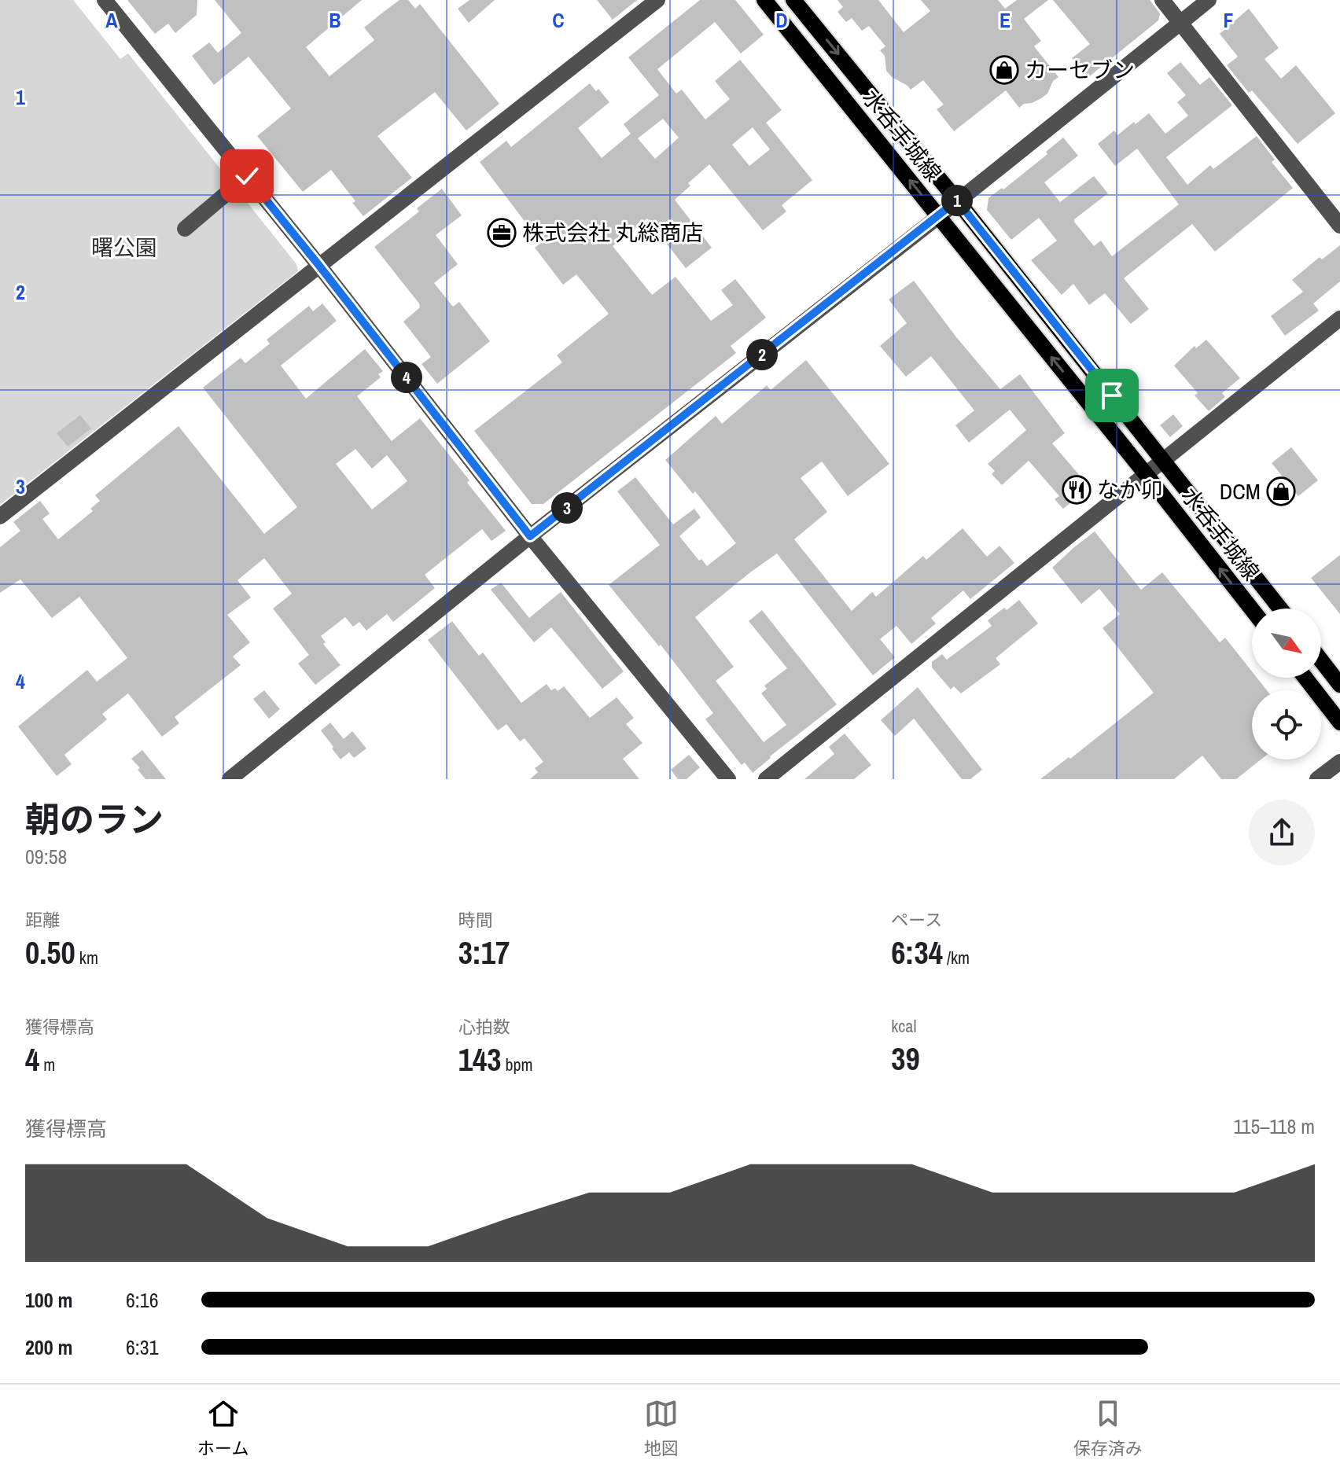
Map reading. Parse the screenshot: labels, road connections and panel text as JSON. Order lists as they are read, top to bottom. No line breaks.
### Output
{"streets":{"main road":["水呑手城線"]},"parks":["曙公園"],"places":{"shop":["カーセブン","DCM"],"office":["株式会社 丸総商店"],"restaurant":["なか卯"]},"north":"bottom right","page":{"pins":["1","2","4","3"],"heading":["朝のラン","09:58"],"stats":[["距離","0.50 km"],["時間","3:17"],["ペース","6:34 /km"],["獲得標高","4 m"],["心拍数","143 bpm"],["kcal","39"]],"chart":["獲得標高","115–118 m"],"list":[{"name":"100 m","note":"6:16"},{"name":"200 m","note":"6:31"}],"tabs":["ホーム","地図","保存済み"]},"grid":{"columns":["A","B","C","D","E","F"],"rows":["1","2","3","4"]}}
